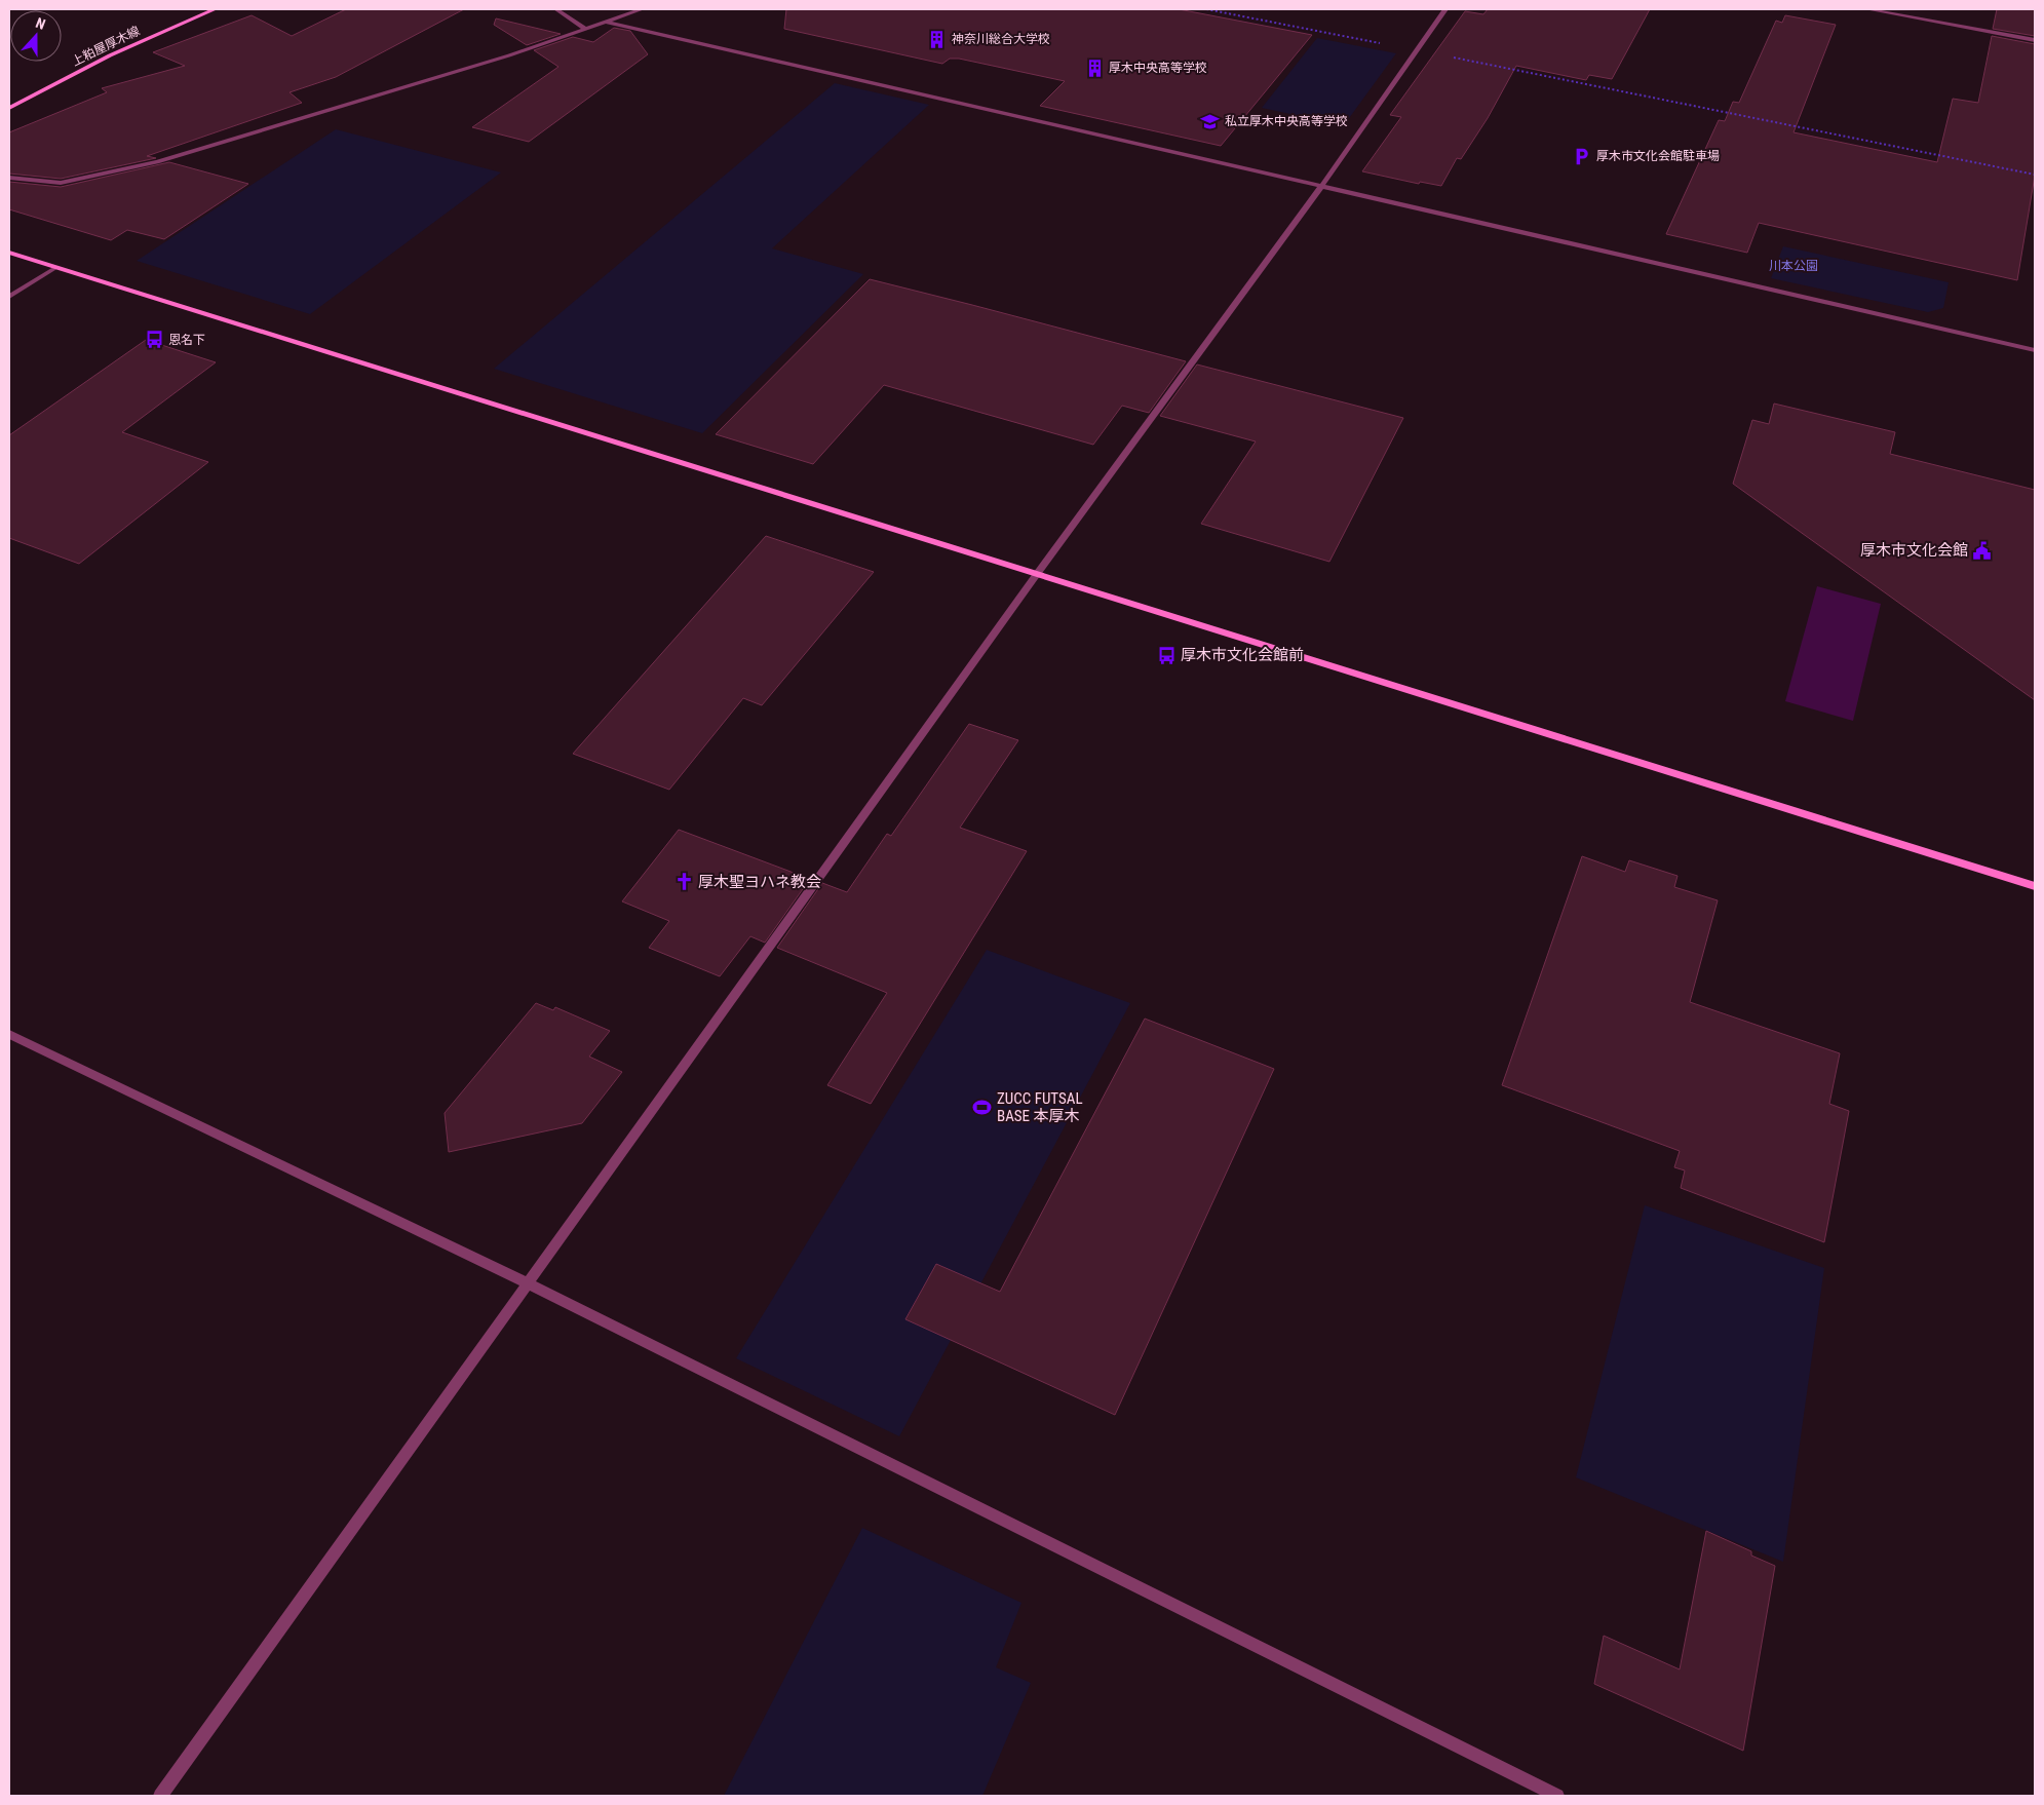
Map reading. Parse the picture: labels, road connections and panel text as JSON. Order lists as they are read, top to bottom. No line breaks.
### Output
{"streets":{"street":["上粕屋厚木線"]},"parks":["川本公園"],"places":{"building":["神奈川総合大学校","厚木中央高等学校"],"school or university":["私立厚木中央高等学校"],"parking":["厚木市文化会館駐車場"],"bus stop":["恩名下","厚木市文化会館前"],"public building":["厚木市文化会館"],"church":["厚木聖ヨハネ教会"],"sports":["ZUCC FUTSAL BASE 本厚木"]},"north":"top"}
